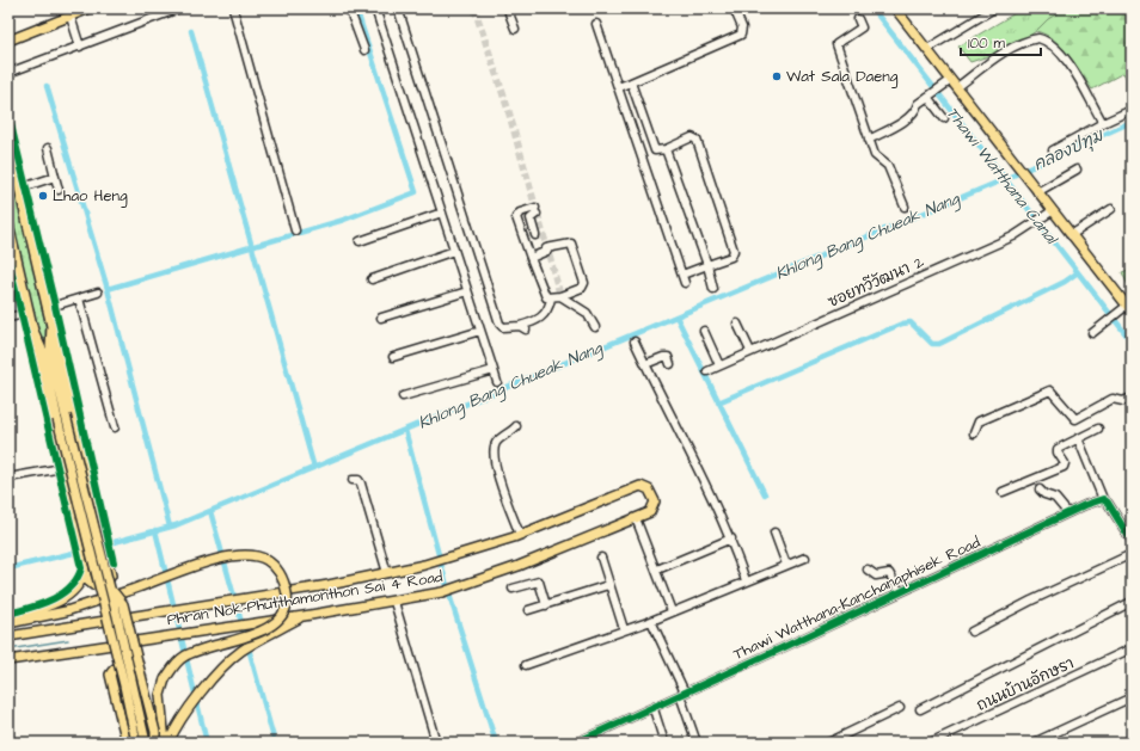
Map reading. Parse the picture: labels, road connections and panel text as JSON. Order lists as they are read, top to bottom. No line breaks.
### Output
{"streets":{"main road":["Phran Nok-Phutthamonthon Sai 4 Road"],"street":["ซอยทวีวัฒนา 2","Thawi Watthana-Kanchanaphisek Road","ถนนบ้านอักษรา"]},"water":["คลองปทุม","Thawi Watthana Canal","Khlong Bang Chueak Nang"],"places":["Wat Sala Daeng","Lhao Heng"],"scale_bar":"100 m"}
